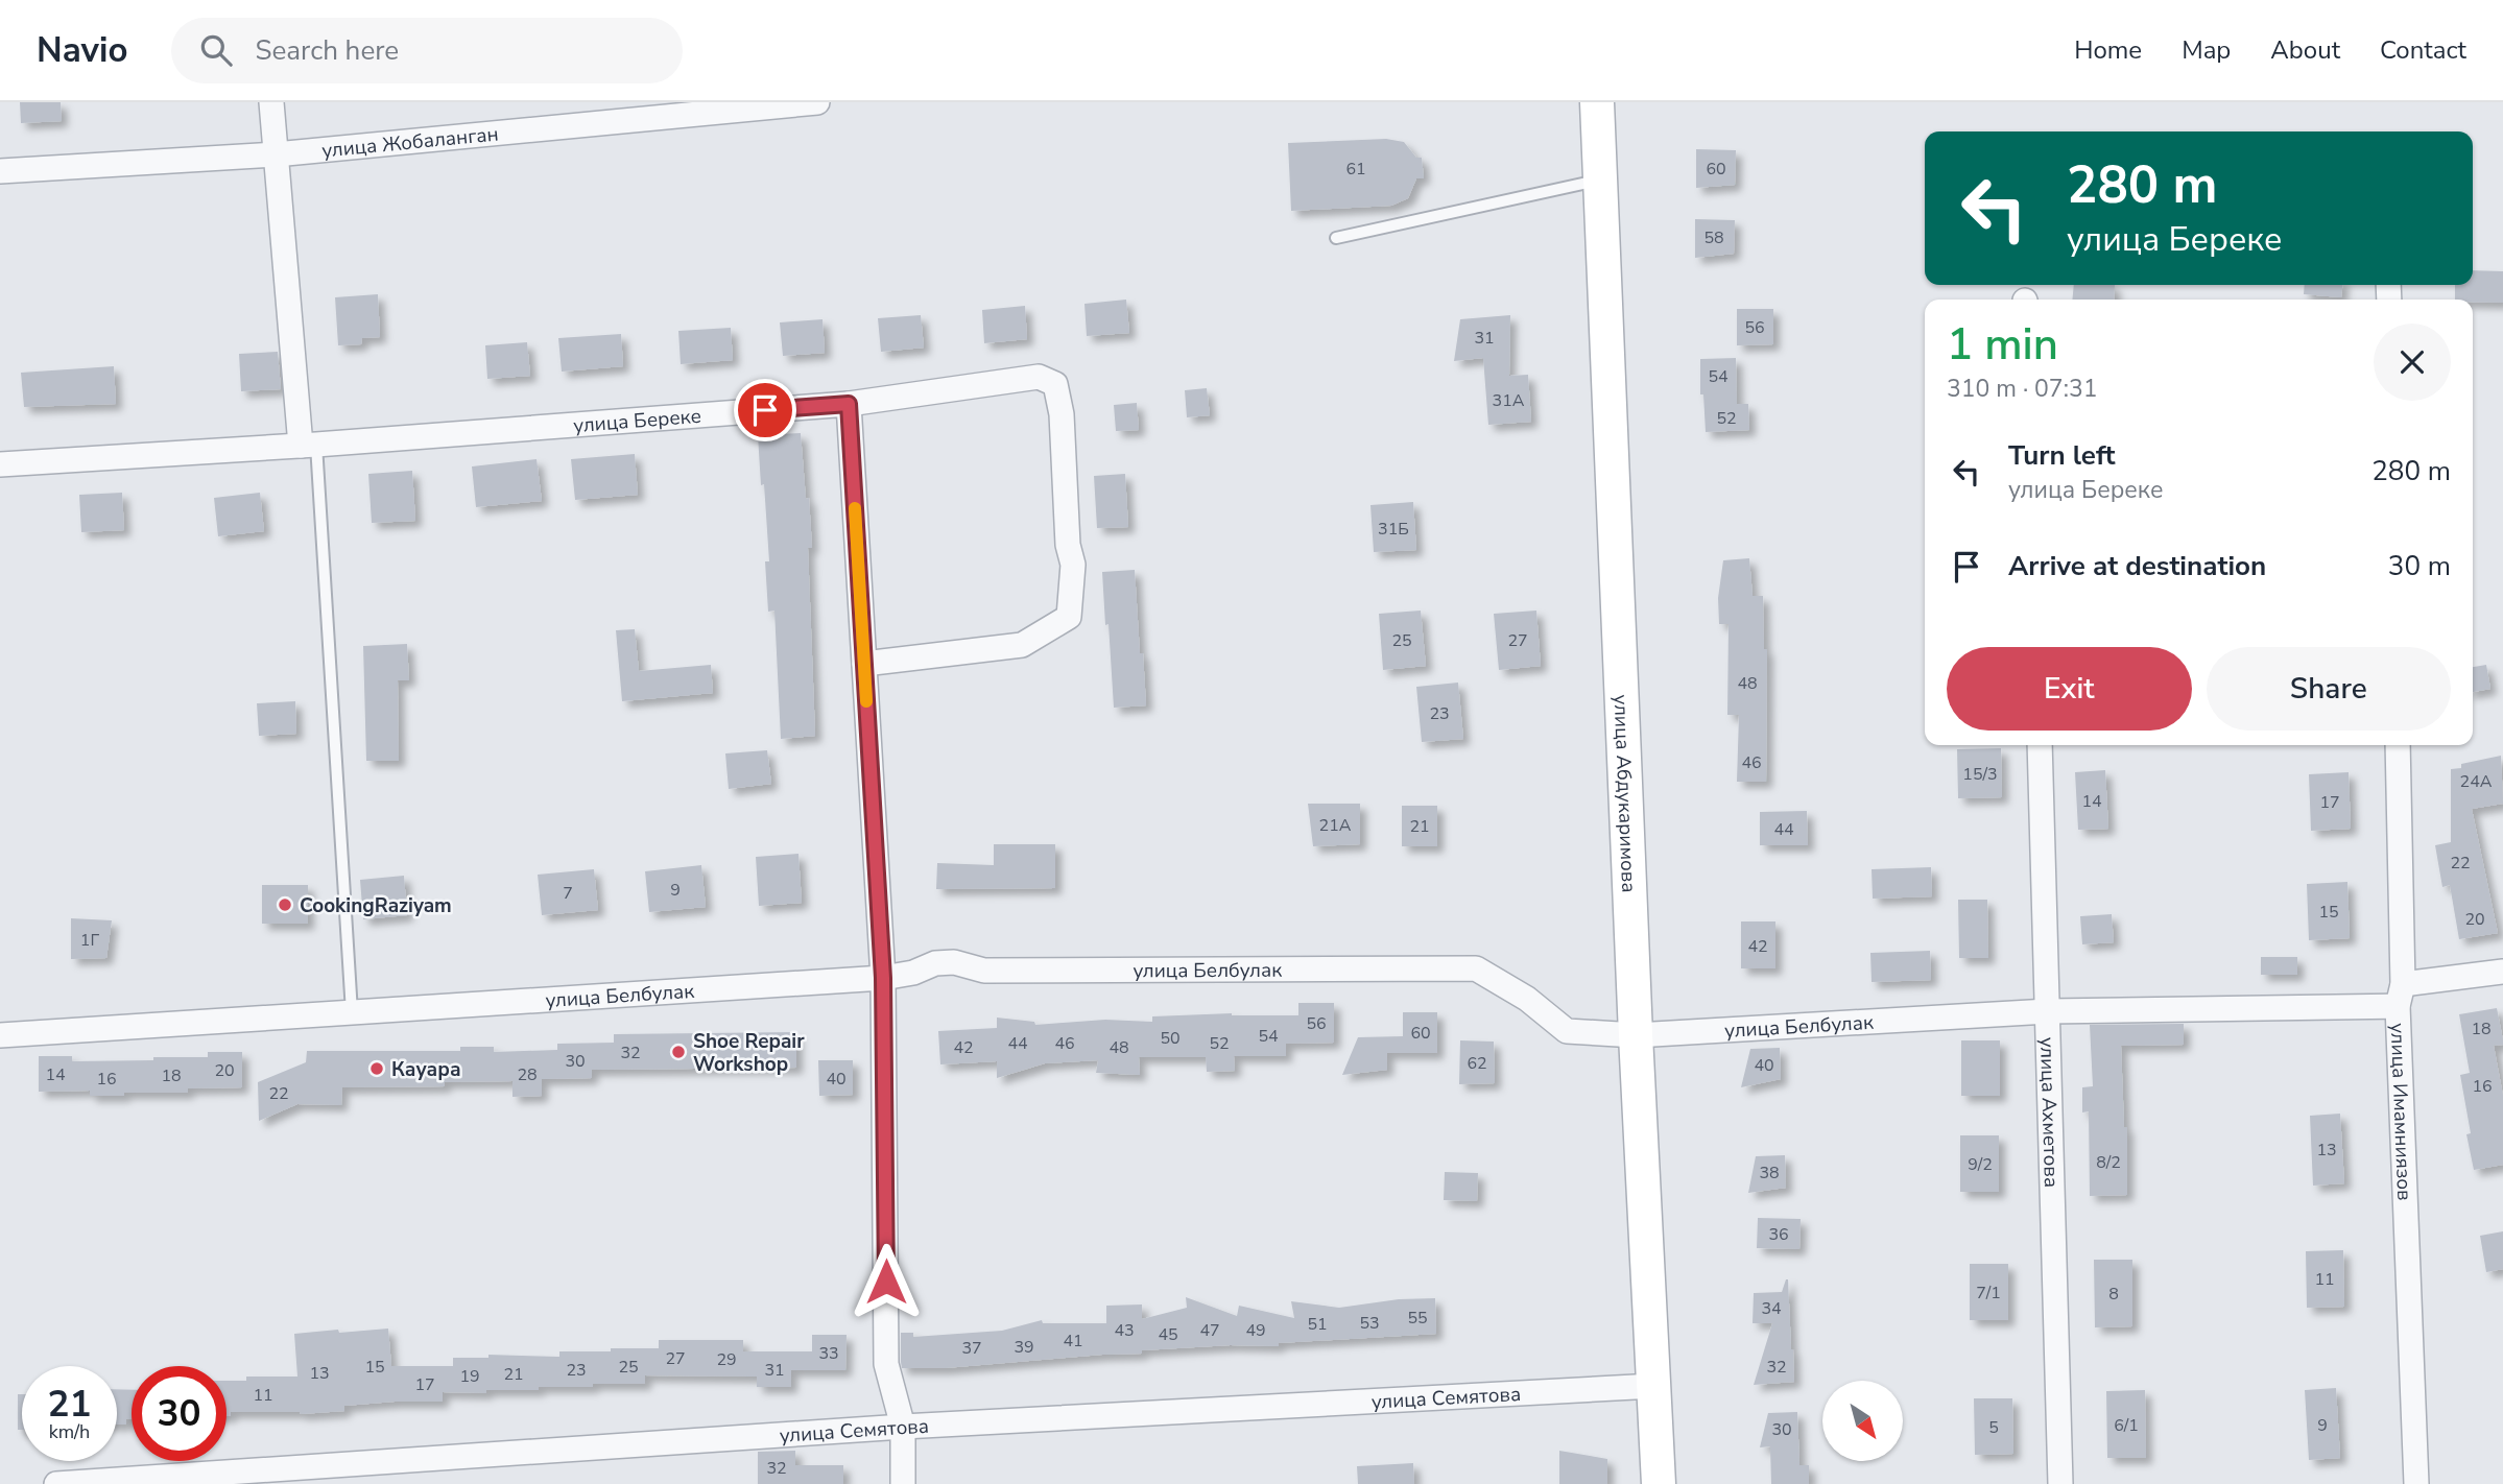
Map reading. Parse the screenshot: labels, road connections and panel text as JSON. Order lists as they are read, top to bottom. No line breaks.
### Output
{"streets":{"main road":["улица Абдукаримова"],"street":["улица Жобаланган","улица Береке","улица Белбулак","улица Ахметова","улица Имамниязов","улица Семятова"]},"crossings":[["улица Абдукаримова","улица Белбулак"],["улица Абдукаримова","улица Семятова"],["улица Белбулак","улица Ахметова"],["улица Белбулак","улица Имамниязов"]],"places":["CookingRaziyam","Shoe Repair Workshop","Кауара"],"house_numbers":["61","60","58","56","31","54","31А","52","31Б","25","27","48","23","46","15/3","24А","14","17","21А","21","44","22","9","7","15","20","1Г","42","56","18","60","54","50","44","46","52","42","48","32","30","62","40","20","14","28","18","16","40","16","22","13","8/2","9/2","38","36","11","7/1","8","34","55","53","51","43","47","49","45","41","39","37","33","27","29","15","25","32","23","31","13","21","19","17","11","6/1","9","5","30","32"],"north":"bottom right","page":{"header":"Navio","search":"Search here","nav":["Home","Map","About","Contact"],"turn":["280 m","улица Береке"],"heading":["1 min","310 m · 07:31"],"list":[{"name":"Turn left","note":"улица Береке","value":"280 m"},{"name":"Arrive at destination","value":"30 m"}],"buttons":["Exit","Share"],"speed":"21 km/h","limit":"30"}}
